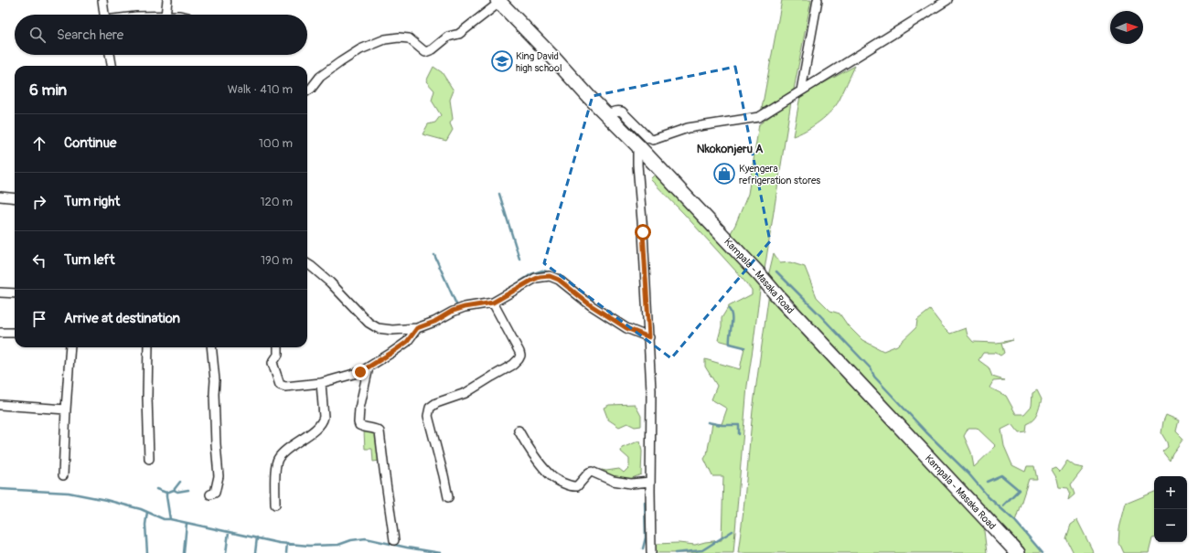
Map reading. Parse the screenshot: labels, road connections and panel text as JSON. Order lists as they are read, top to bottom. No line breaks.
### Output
{"streets":{"highway":["Kampala - Masaka Road"]},"districts":["Nkokonjeru A"],"places":{"school or university":["King David high school"],"shop":["Kyengera refrigeration stores"]},"north":"right","page":{"search":"Search here","heading":["6 min","Walk · 410 m"],"list":[["Continue","100 m"],["Turn right","120 m"],["Turn left","190 m"],"Arrive at destination"],"map_buttons":["+","−"]}}
